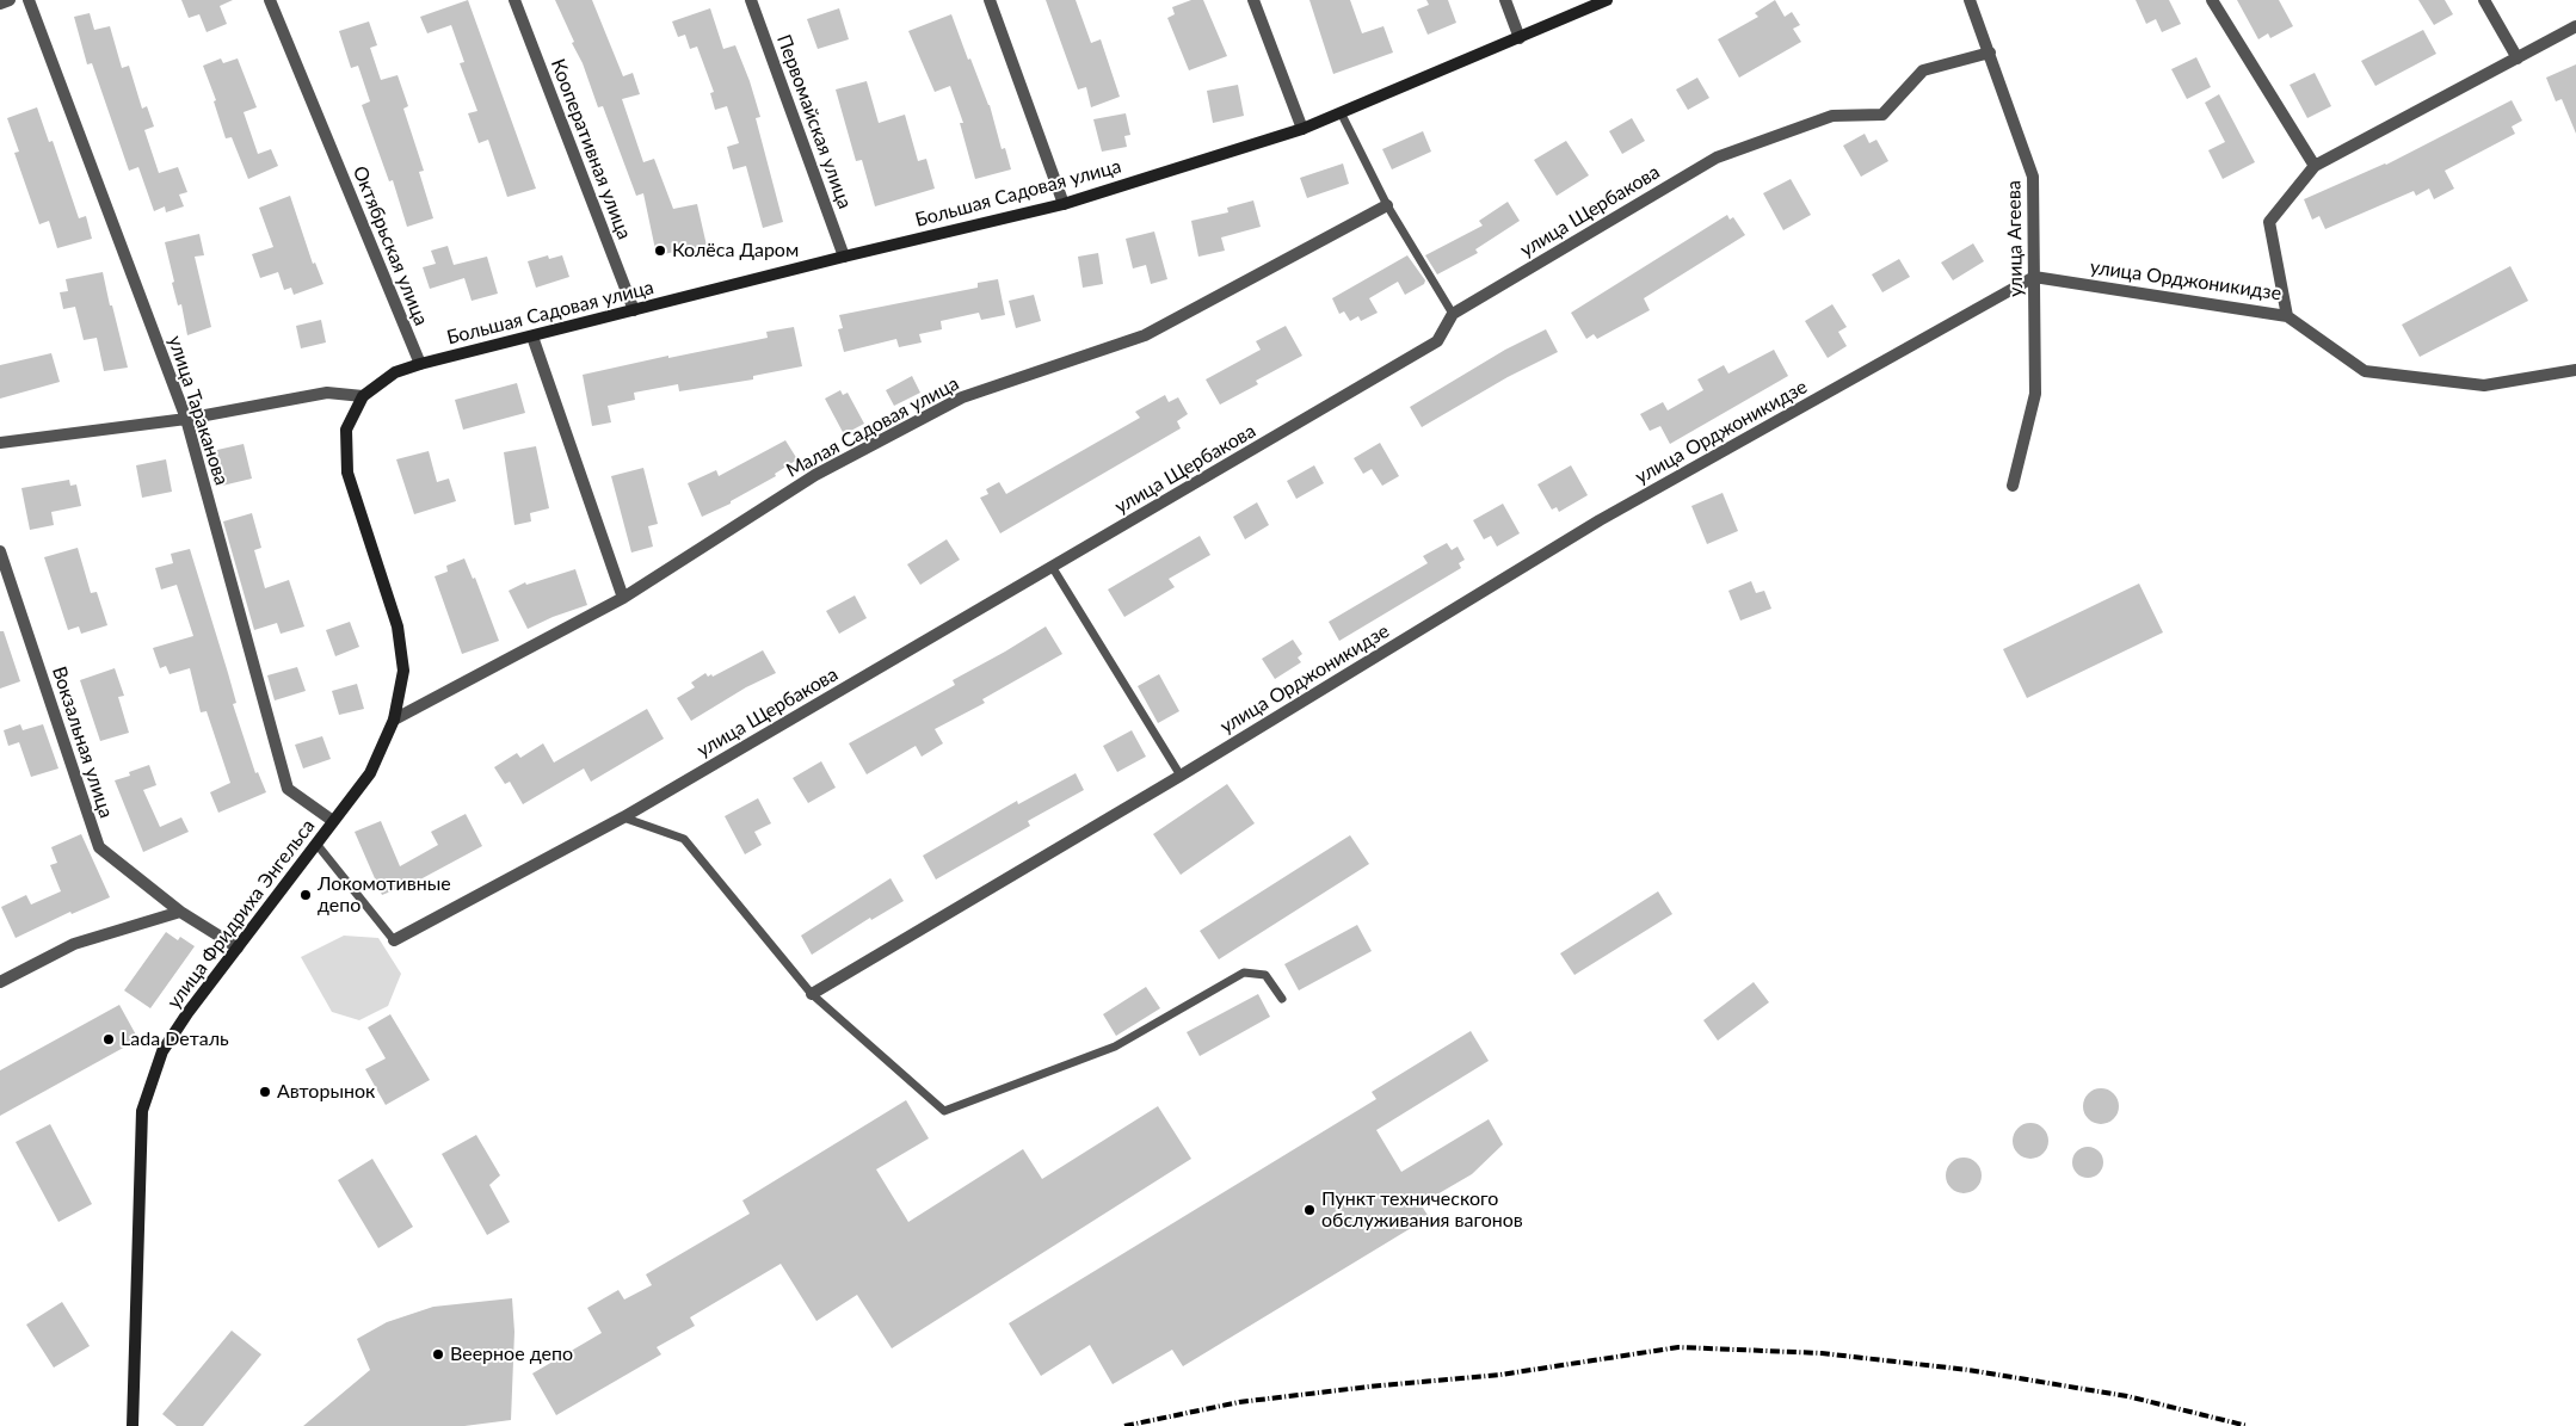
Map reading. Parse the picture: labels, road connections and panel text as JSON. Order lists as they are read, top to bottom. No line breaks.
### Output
{"streets":{"main road":["Большая Садовая улица","улица Фридриха Энгельса"],"street":["Первомайская улица","Кооперативная улица","улица Щербакова","улица Агеева","Октябрьская улица","улица Орджоникидзе","улица Тараканова","Малая Садовая улица","Вокзальная улица"]},"crossings":[["Первомайская улица","Большая Садовая улица"],["Кооперативная улица","Большая Садовая улица"],["Большая Садовая улица","Октябрьская улица"],["улица Щербакова","улица Агеева"],["улица Агеева","улица Орджоникидзе"],["улица Тараканова","улица Фридриха Энгельса"],["Малая Садовая улица","улица Фридриха Энгельса"],["Вокзальная улица","улица Фридриха Энгельса"]],"places":["Колёса Даром","Локомотивные депо","Lada Dеталь","Авторынок","Пункт технического обслуживания вагонов","Веерное депо"]}
